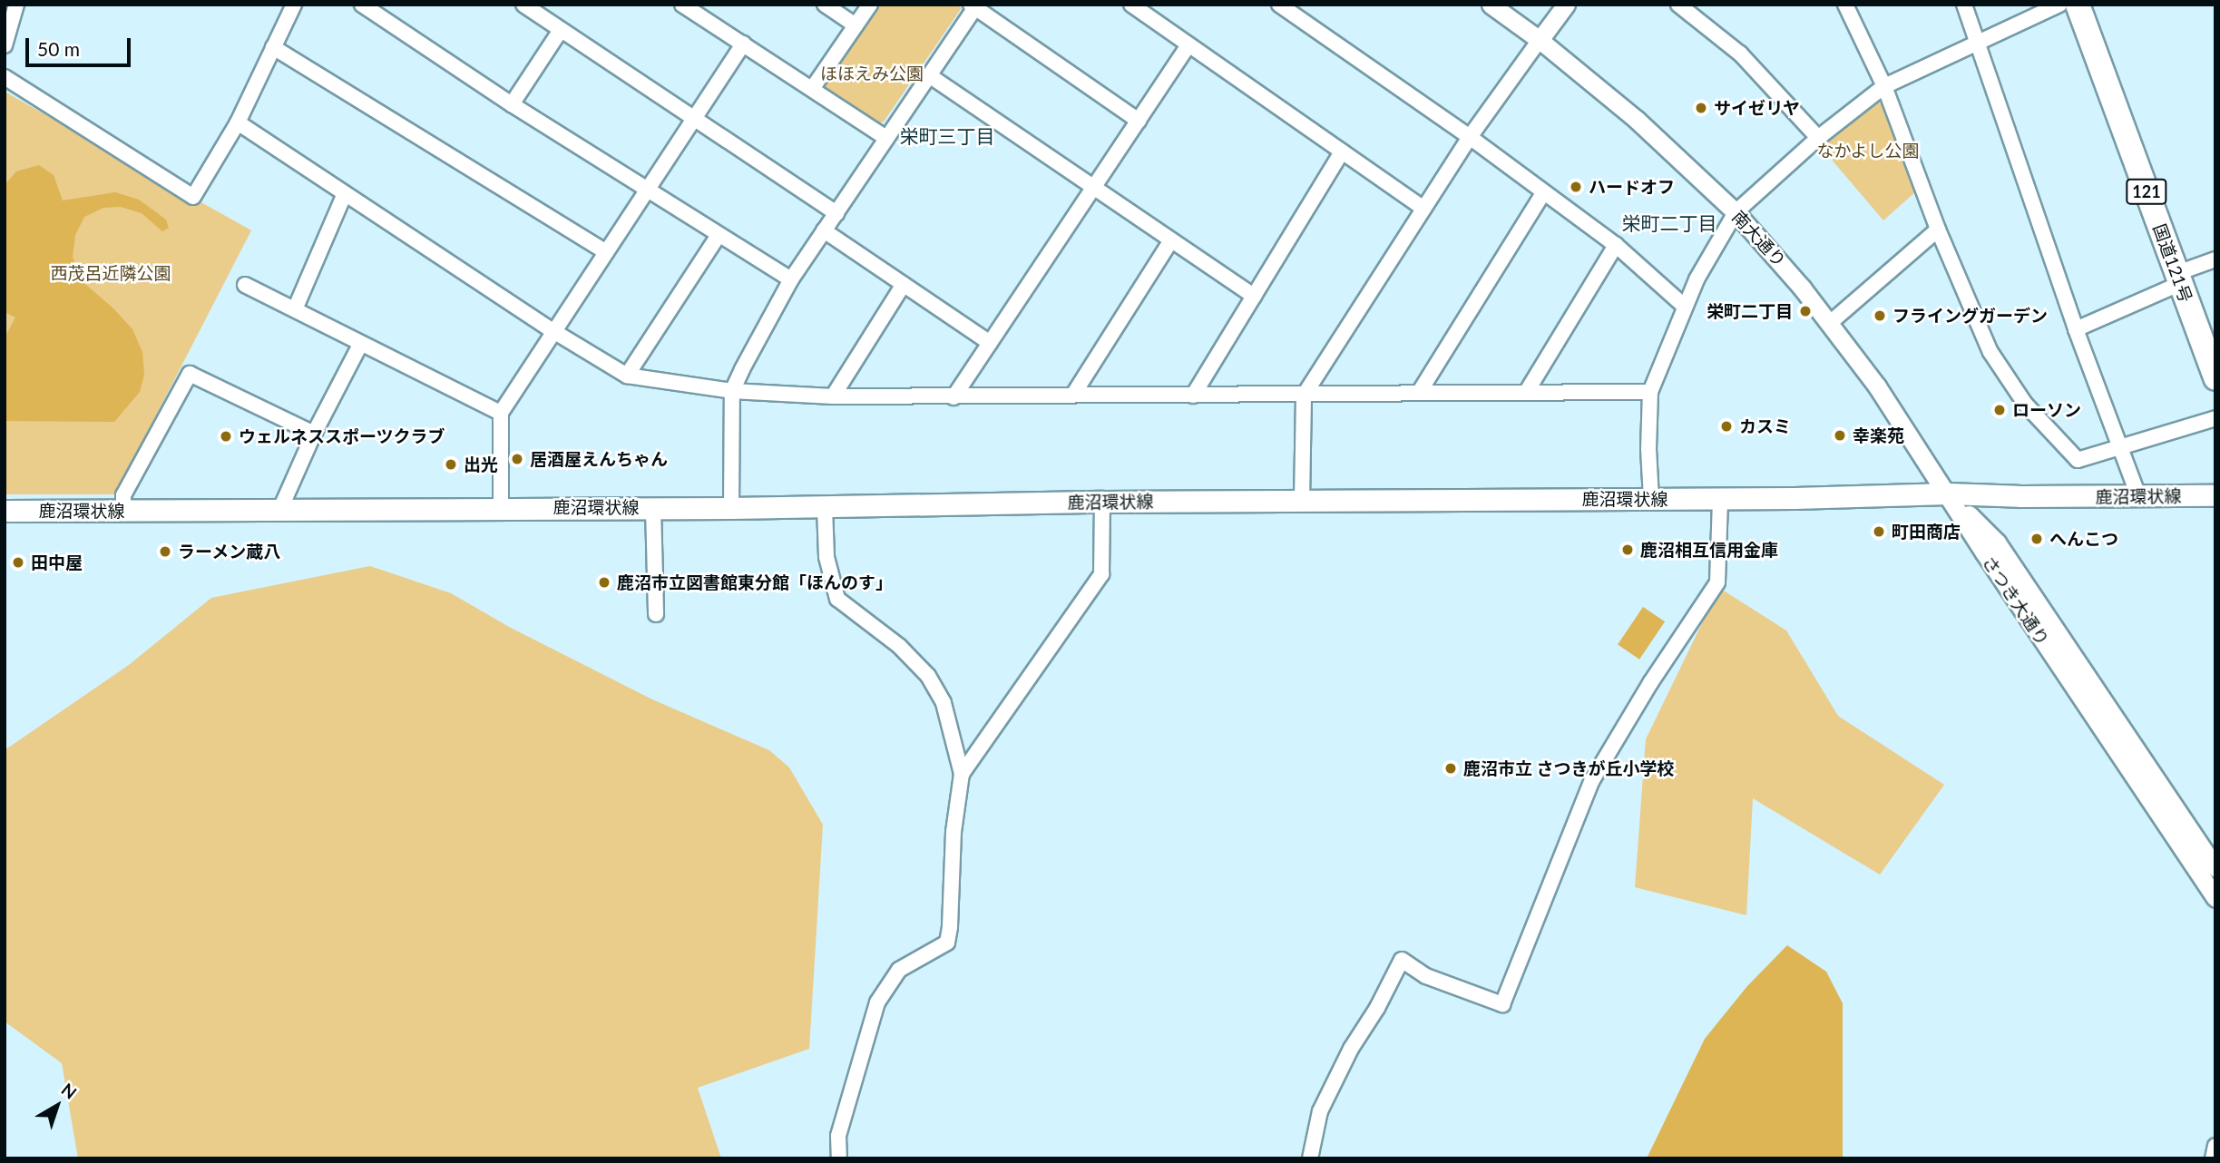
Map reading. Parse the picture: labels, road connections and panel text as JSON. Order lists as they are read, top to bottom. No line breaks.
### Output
{"streets":{"highway":["121","国道121号"],"main road":["鹿沼環状線"],"street":["南大通り","さつき大通り"]},"crossings":[["南大通り","鹿沼環状線"],["南大通り","さつき大通り"],["鹿沼環状線","さつき大通り"]],"districts":["栄町三丁目","栄町二丁目"],"parks":["ほほえみ公園","なかよし公園","西茂呂近隣公園"],"places":["サイゼリヤ","ハードオフ","栄町二丁目","フライングガーデン","ローソン","カスミ","幸楽苑","ウェルネススポーツクラブ","居酒屋えんちゃん","出光","町田商店","へんこつ","鹿沼相互信用金庫","ラーメン蔵八","田中屋","鹿沼市立図書館東分館「ほんのす」","鹿沼市立 さつきが丘小学校"],"scale_bar":"50 m","north":"top right"}
